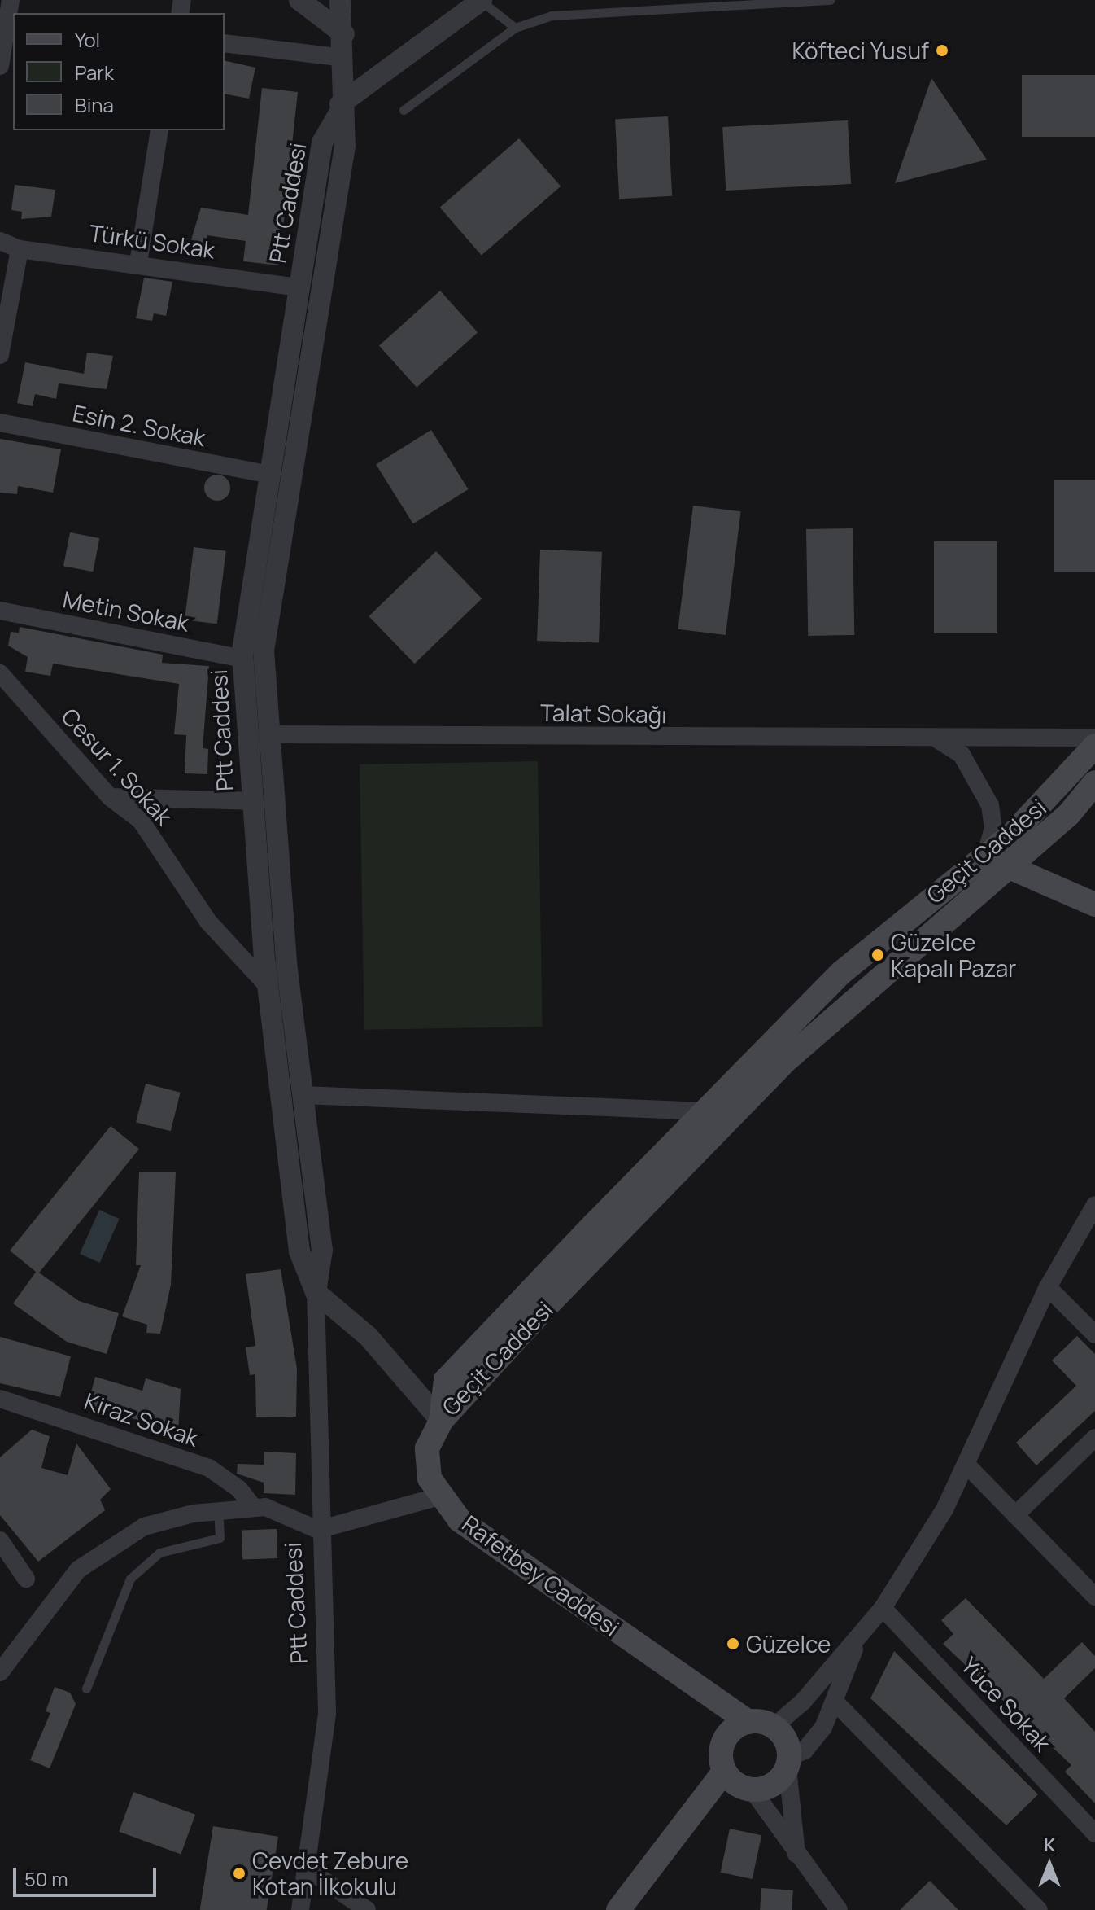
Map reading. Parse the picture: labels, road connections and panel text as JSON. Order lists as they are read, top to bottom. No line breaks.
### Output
{"streets":{"main road":["Geçit Caddesi","Rafetbey Caddesi"],"street":["Ptt Caddesi","Türkü Sokak","Esin 2. Sokak","Metin Sokak","Talat Sokağı","Cesur 1. Sokak","Kiraz Sokak","Yüce Sokak"]},"crossings":[["Ptt Caddesi","Türkü Sokak"],["Ptt Caddesi","Esin 2. Sokak"],["Ptt Caddesi","Metin Sokak"],["Ptt Caddesi","Talat Sokağı"],["Ptt Caddesi","Cesur 1. Sokak"],["Geçit Caddesi","Rafetbey Caddesi"]],"places":["Köfteci Yusuf","Güzelce Kapalı Pazar","Güzelce","Cevdet Zebure Kotan İlkokulu"],"legend":["Yol","Park","Bina"],"scale_bar":"50 m","north":"top"}
